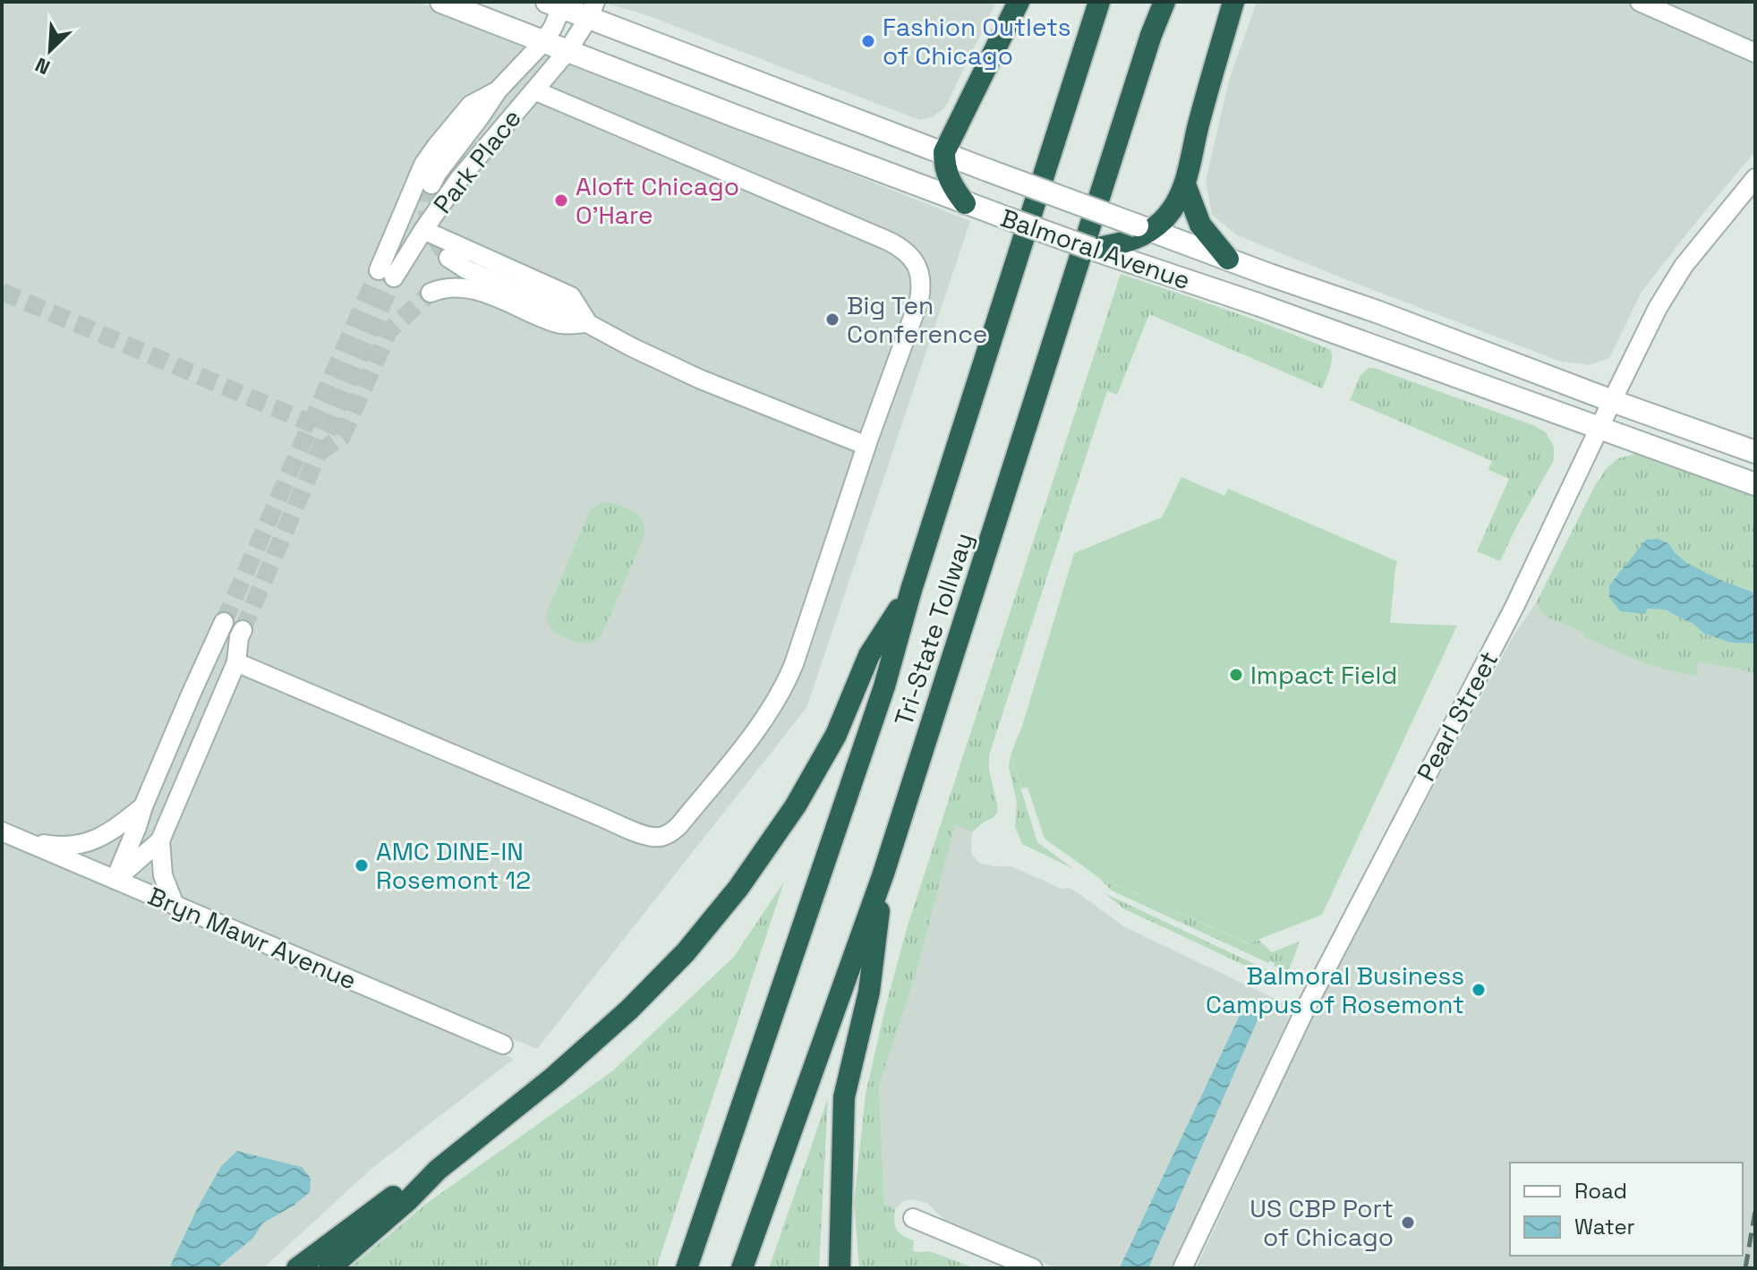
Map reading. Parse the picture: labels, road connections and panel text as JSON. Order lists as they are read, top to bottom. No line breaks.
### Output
{"streets":{"highway":["Tri-State Tollway"],"street":["Park Place","Balmoral Avenue","Pearl Street","Bryn Mawr Avenue"]},"crossings":[["Park Place","Balmoral Avenue"],["Balmoral Avenue","Pearl Street"]],"places":["Fashion Outlets of Chicago","Aloft Chicago O'Hare","Big Ten Conference","Impact Field","AMC DINE-IN Rosemont 12","Balmoral Business Campus of Rosemont","US CBP Port of Chicago"],"legend":["Road","Water"],"north":"bottom left"}
